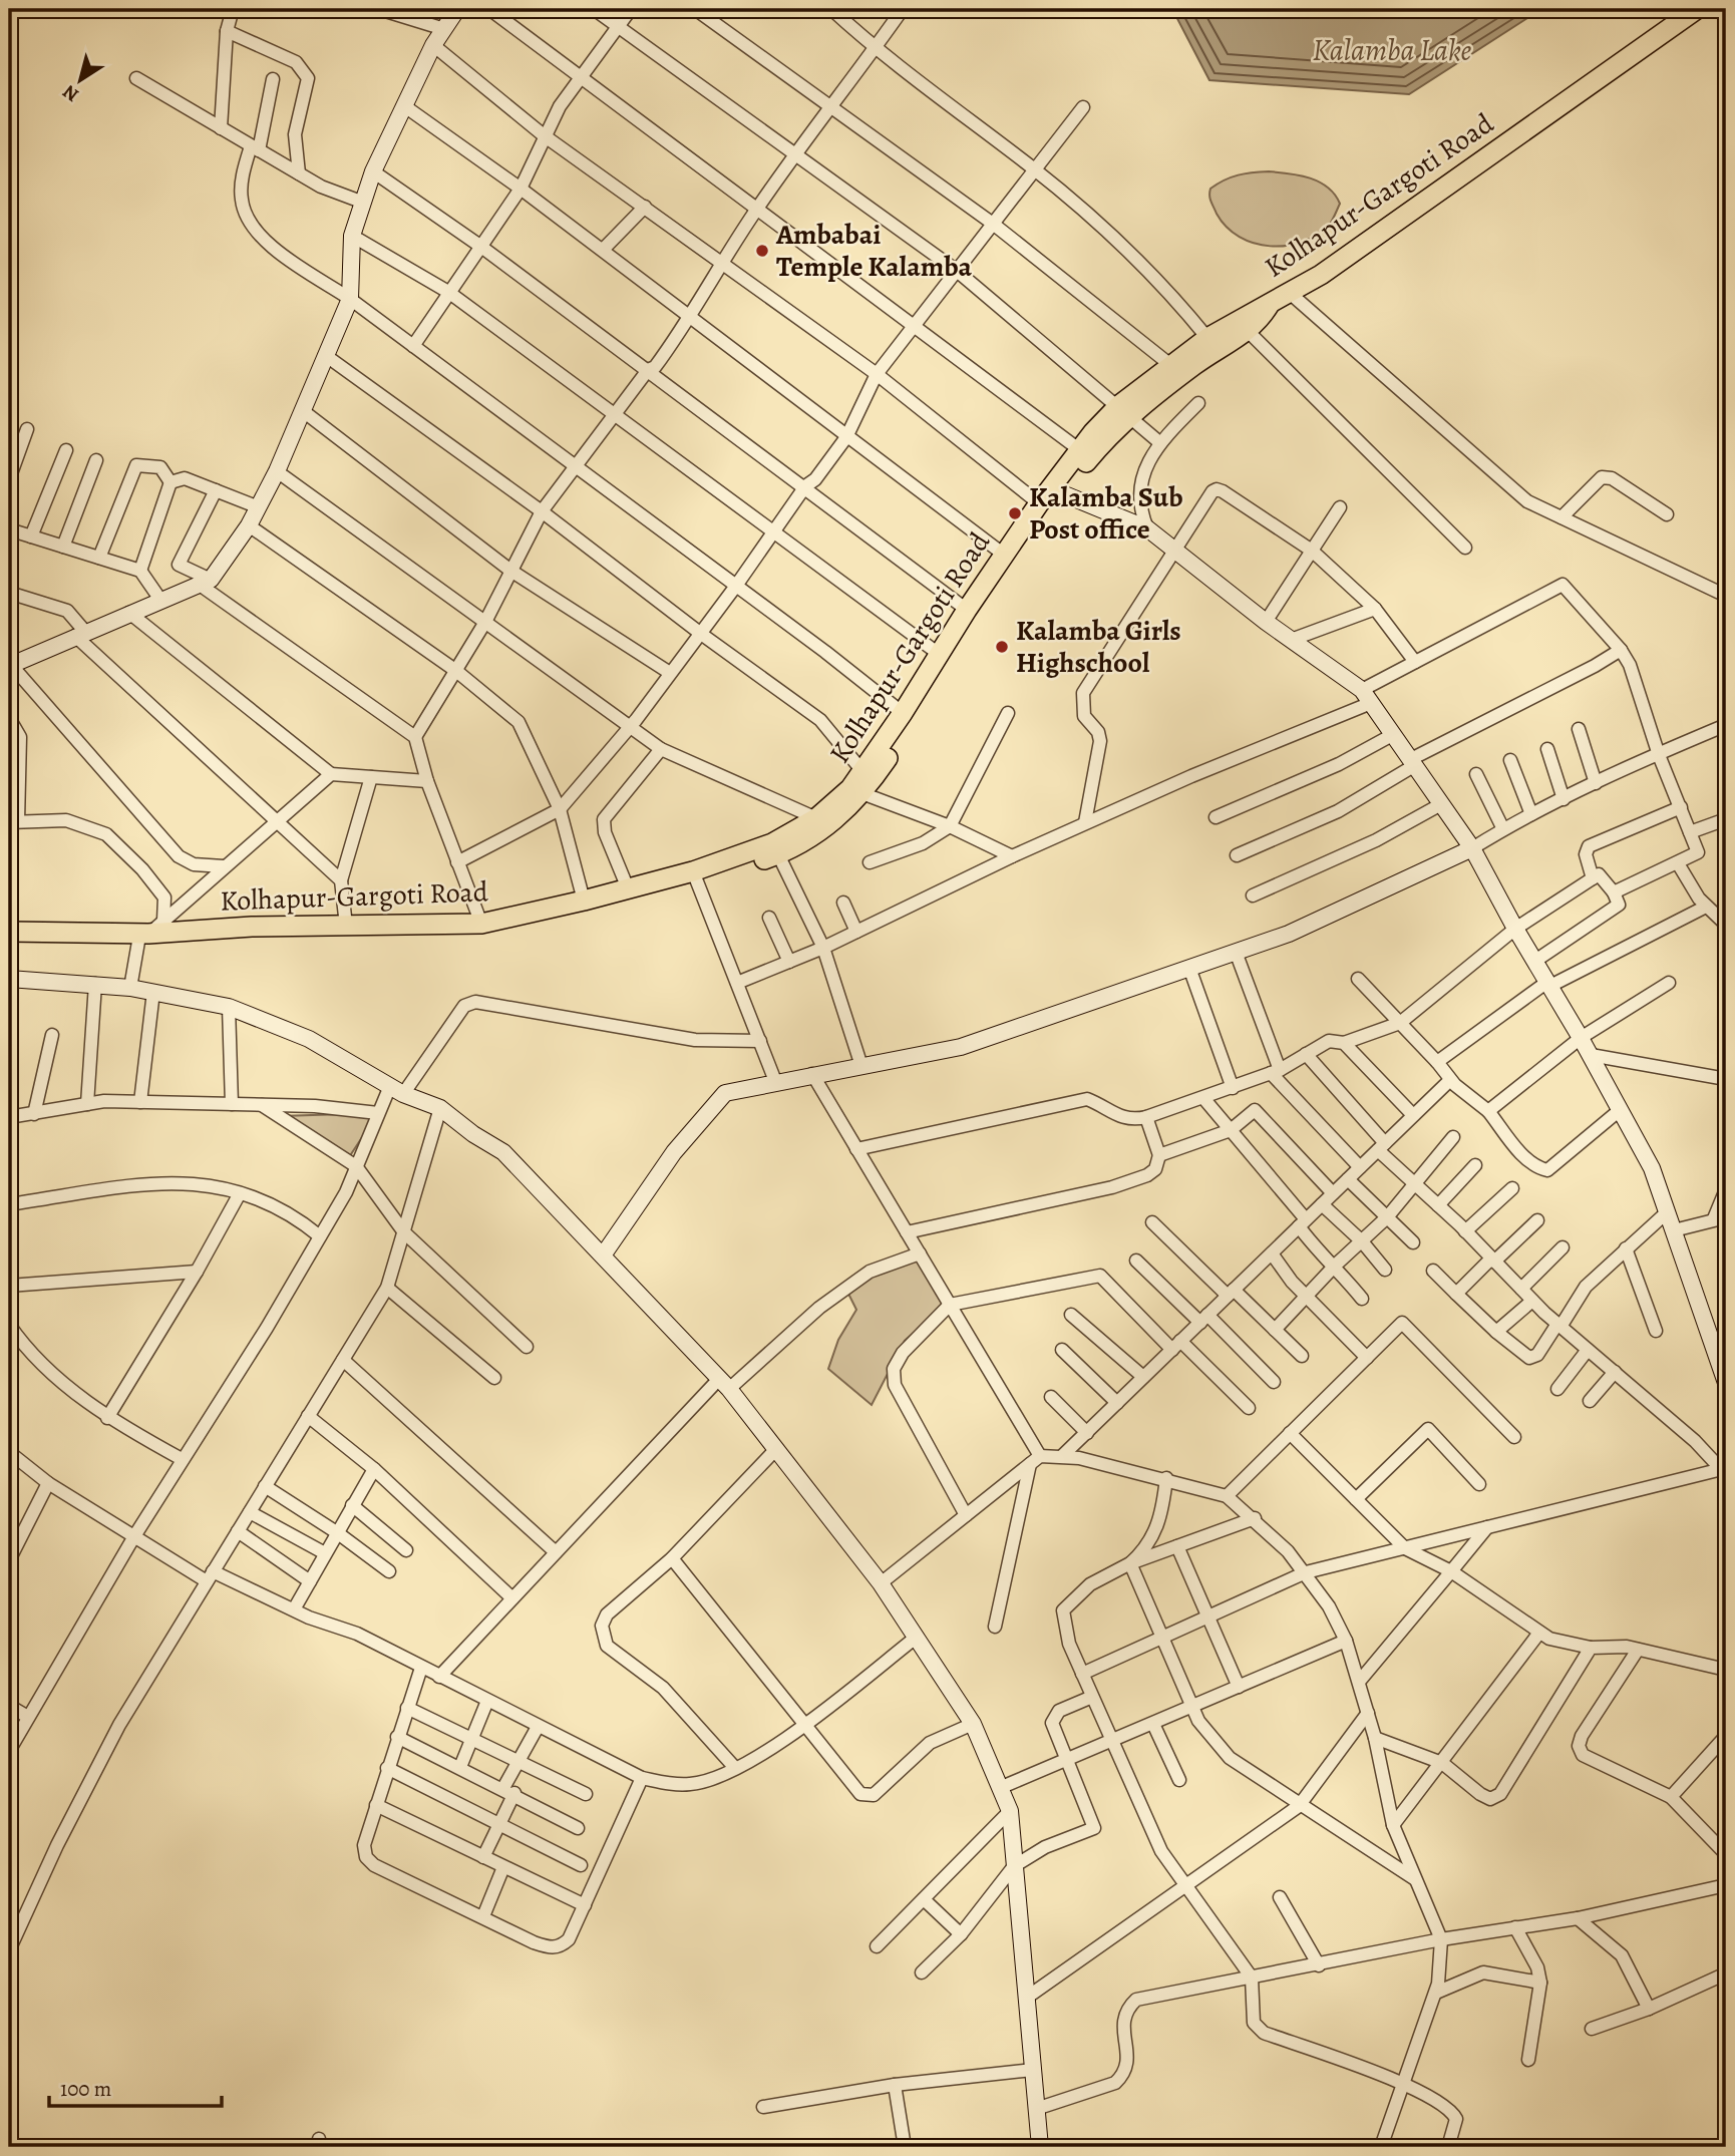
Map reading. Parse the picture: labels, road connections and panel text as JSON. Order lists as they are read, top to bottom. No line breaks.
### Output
{"streets":{"main road":["Kolhapur-Gargoti Road"]},"water":["Kalamba Lake"],"places":["Ambabai Temple Kalamba","Kalamba Sub Post office","Kalamba Girls Highschool"],"scale_bar":"100 m","north":"bottom left"}
